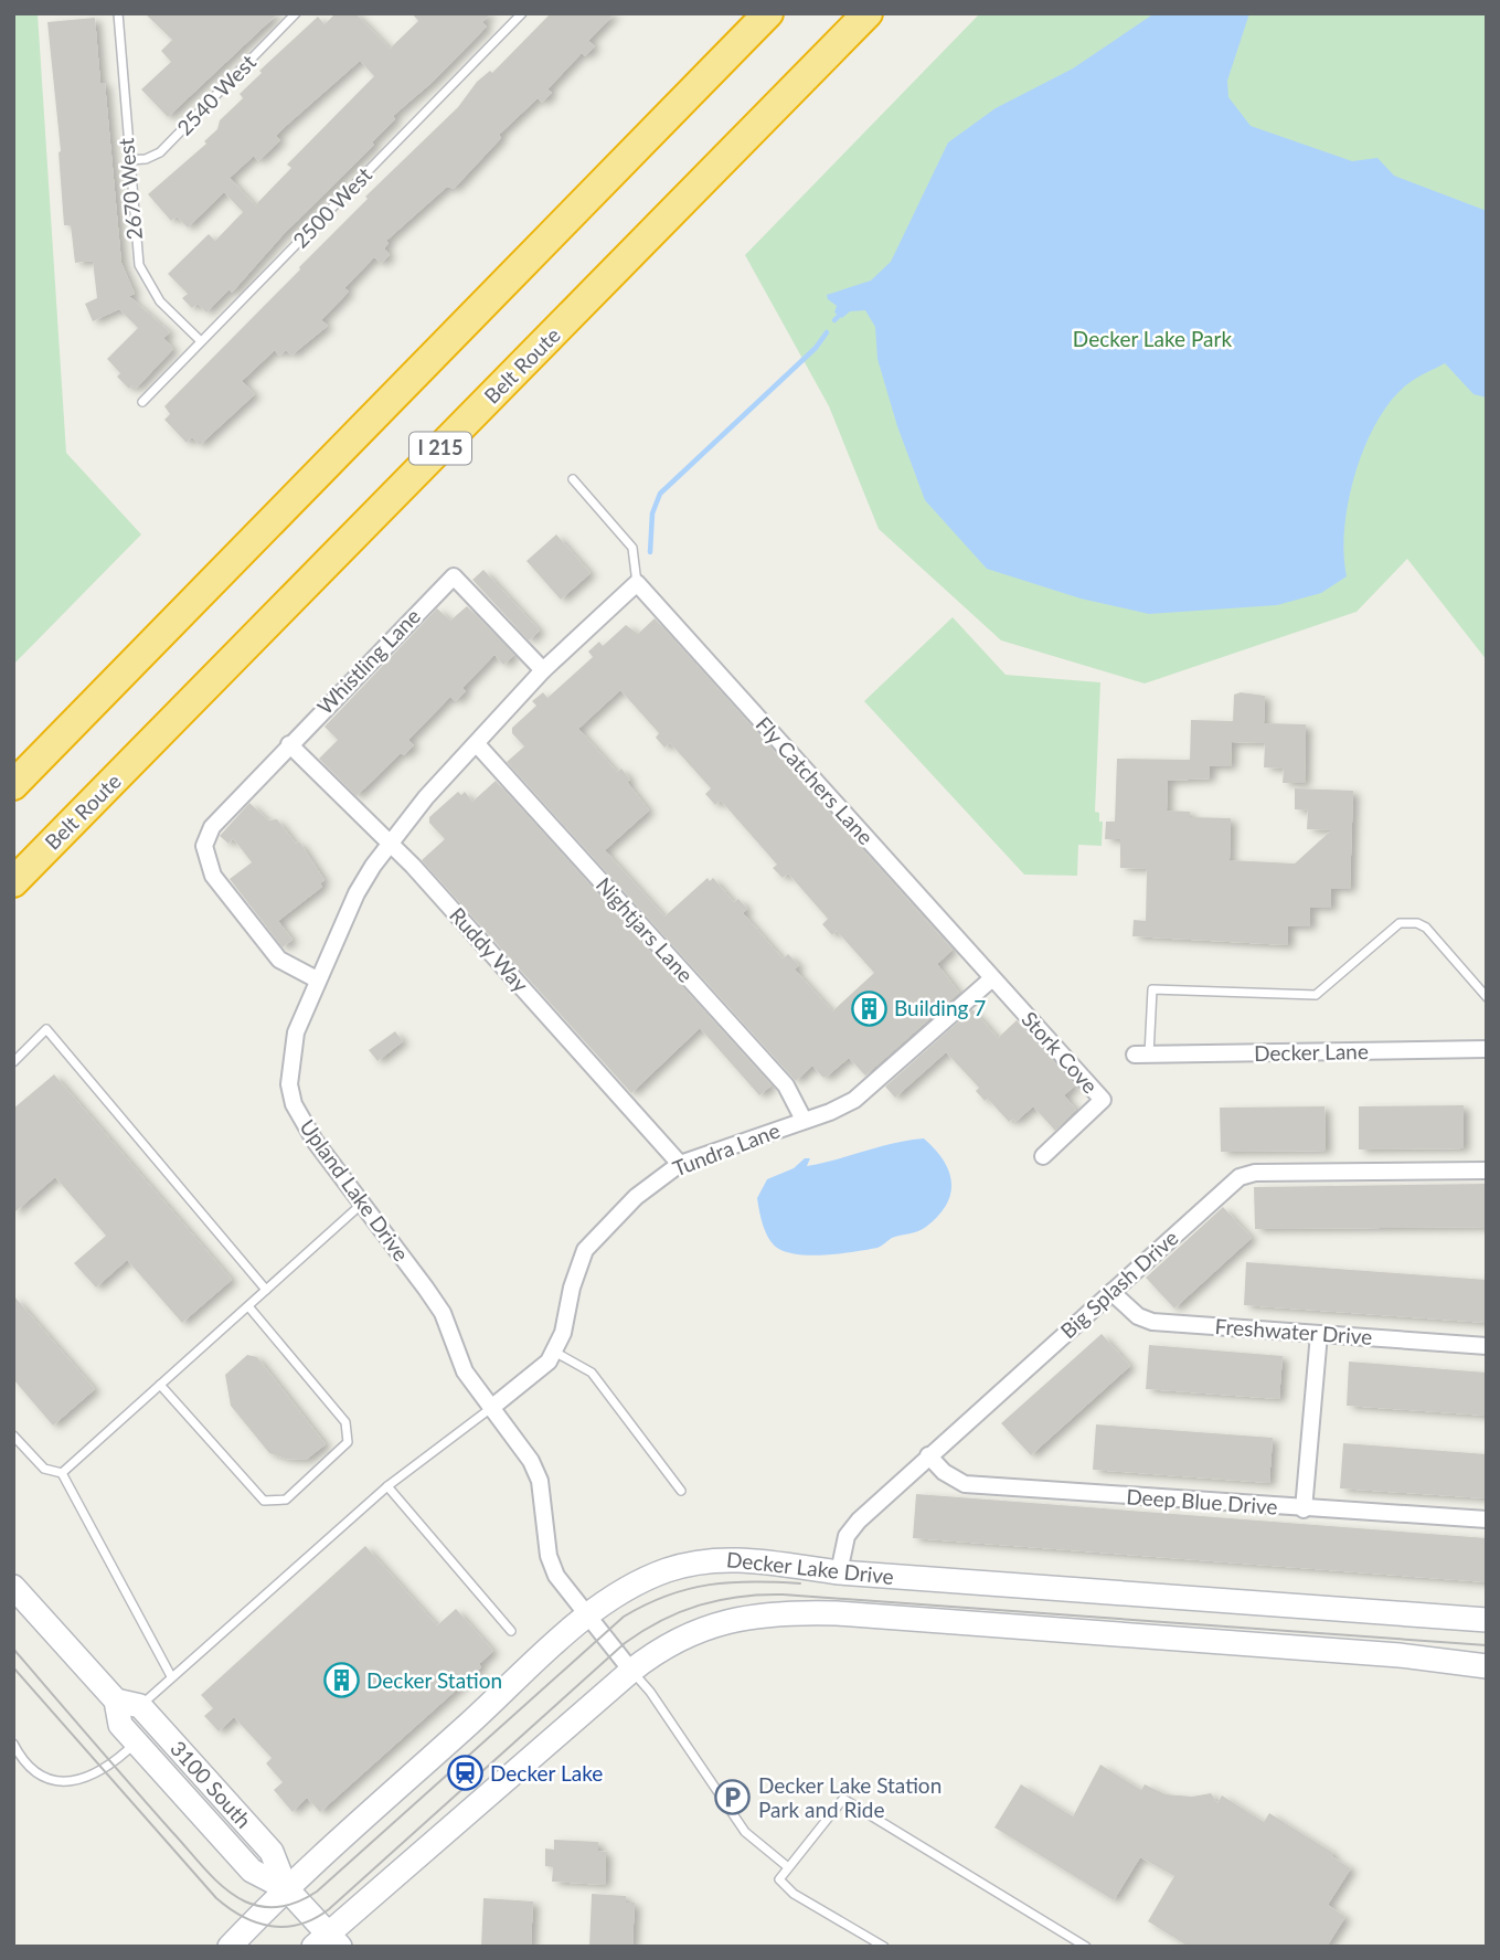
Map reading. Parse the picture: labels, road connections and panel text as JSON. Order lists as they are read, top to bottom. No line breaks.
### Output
{"streets":{"highway":["Belt Route","I 215"],"street":["Whistling Lane","Fly Catchers Lane","Nightjars Lane","Ruddy Way","Stork Cove","Decker Lane","Tundra Lane","Upland Lake Drive","Big Splash Drive","Freshwater Drive","Deep Blue Drive","Decker Lake Drive","3100 South"],"lane":["2540 West","2670 West","2500 West"]},"crossings":[["2540 West","2670 West"],["2670 West","2500 West"],["Whistling Lane","Ruddy Way"],["Whistling Lane","Upland Lake Drive"],["Fly Catchers Lane","Stork Cove"],["Fly Catchers Lane","Tundra Lane"],["Fly Catchers Lane","Upland Lake Drive"],["Nightjars Lane","Tundra Lane"],["Nightjars Lane","Upland Lake Drive"],["Ruddy Way","Tundra Lane"],["Ruddy Way","Upland Lake Drive"],["Stork Cove","Tundra Lane"],["Tundra Lane","Upland Lake Drive"],["Upland Lake Drive","Decker Lake Drive"],["Big Splash Drive","Freshwater Drive"],["Big Splash Drive","Deep Blue Drive"],["Big Splash Drive","Decker Lake Drive"],["Decker Lake Drive","3100 South"]],"parks":["Decker Lake Park"],"places":{"building":["Building 7","Decker Station"],"station":["Decker Lake"],"parking":["Decker Lake Station Park and Ride"]}}
